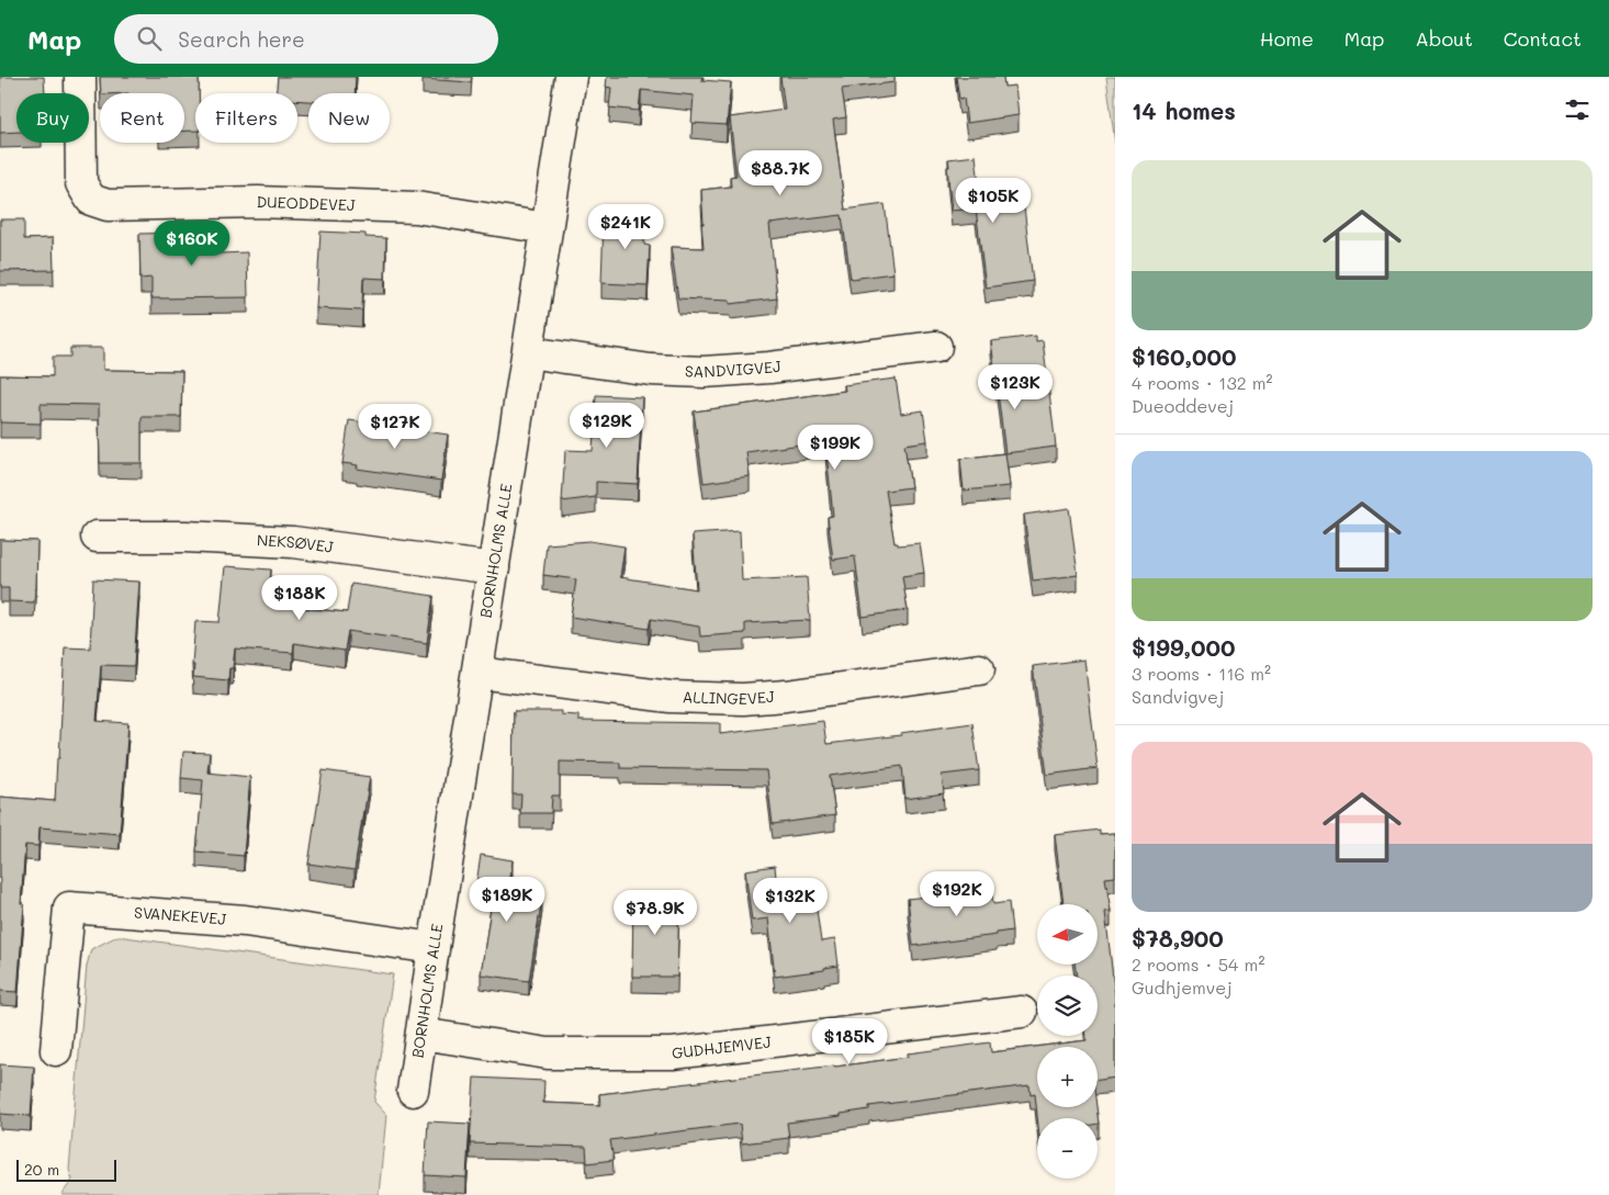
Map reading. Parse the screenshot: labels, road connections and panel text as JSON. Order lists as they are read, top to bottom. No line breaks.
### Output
{"streets":{"street":["DUEODDEVEJ","SANDVIGVEJ","NEKSØVEJ","BORNHOLMS ALLE","ALLINGEVEJ","SVANEKEVEJ","GUDHJEMVEJ"]},"crossings":[["DUEODDEVEJ","BORNHOLMS ALLE"],["SANDVIGVEJ","BORNHOLMS ALLE"],["NEKSØVEJ","BORNHOLMS ALLE"],["BORNHOLMS ALLE","ALLINGEVEJ"],["BORNHOLMS ALLE","SVANEKEVEJ"],["BORNHOLMS ALLE","GUDHJEMVEJ"]],"scale_bar":"20 m","north":"left","page":{"header":"Map","search":"Search here","nav":["Home","Map","About","Contact"],"heading":"14 homes","chip":["Buy","Rent","Filters","New"],"list":[{"name":"$160,000","note":"4 rooms · 132 m² · Dueoddevej"},{"name":"$199,000","note":"3 rooms · 116 m² · Sandvigvej"},{"name":"$78,900","note":"2 rooms · 54 m² · Gudhjemvej"}],"price":["$88.7K","$105K","$241K","$160K","$123K","$129K","$127K","$199K","$188K","$192K","$189K","$132K","$78.9K","$185K"],"map_buttons":["+","−"],"scale":"20 m"}}
